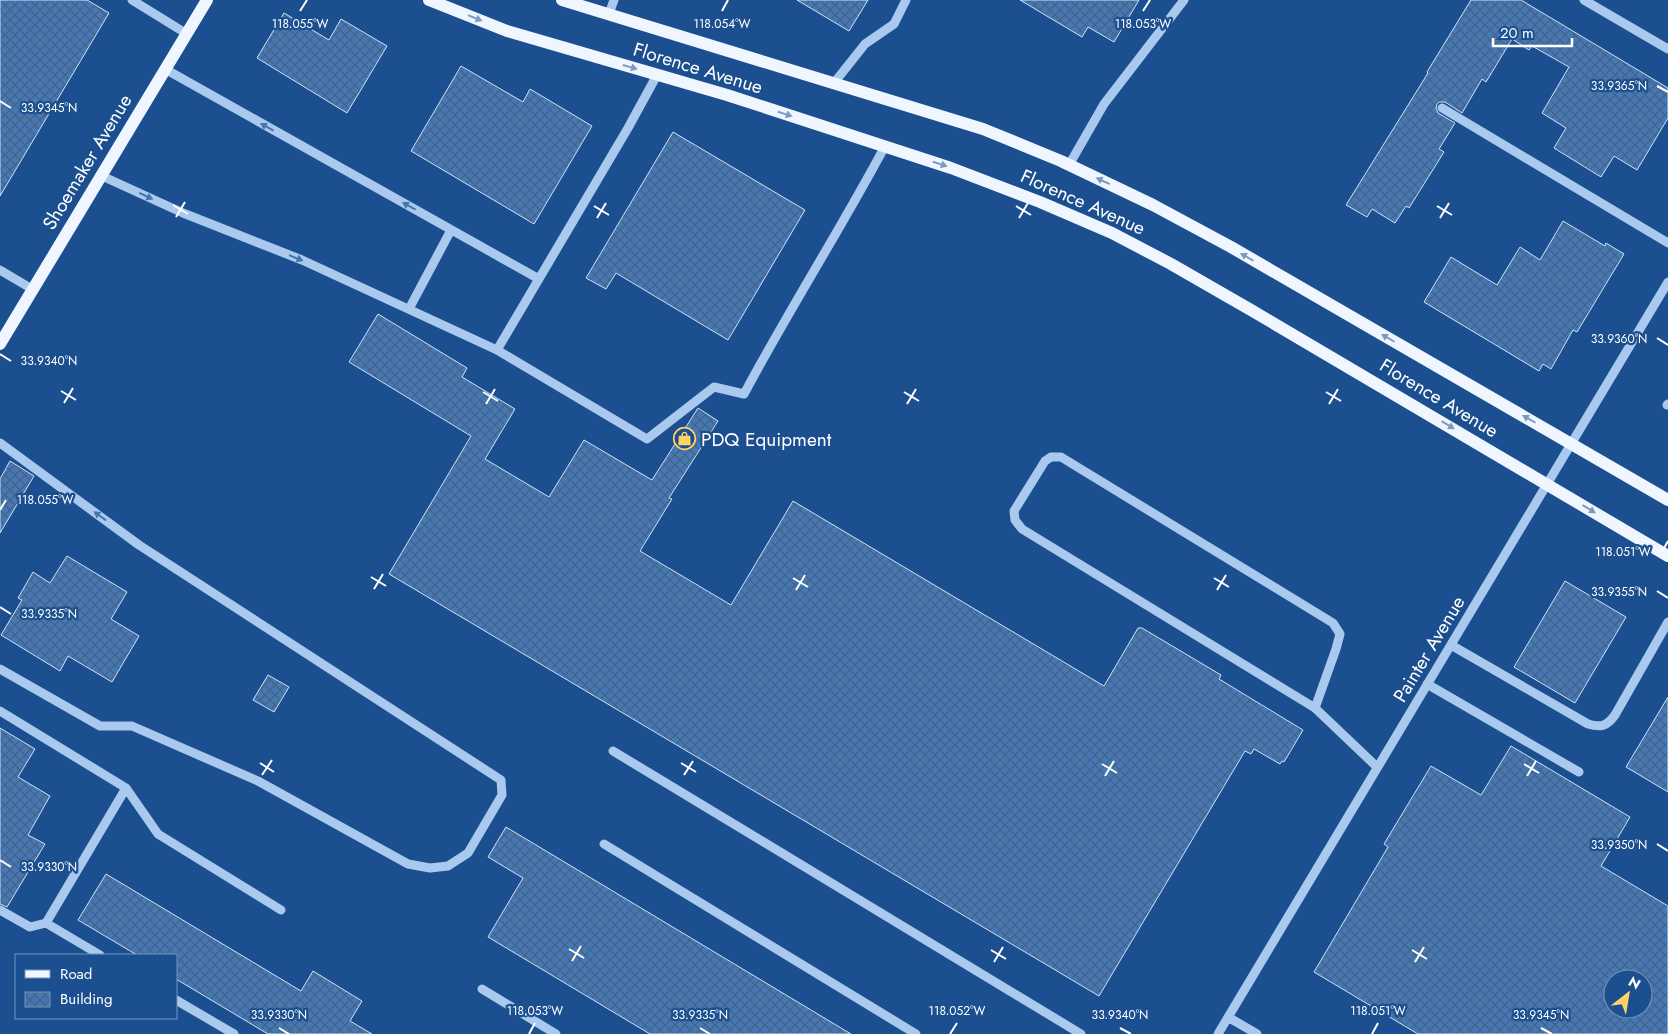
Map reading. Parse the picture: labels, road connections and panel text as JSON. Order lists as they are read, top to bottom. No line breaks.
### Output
{"streets":{"main road":["Florence Avenue","Shoemaker Avenue"],"street":["Painter Avenue"]},"crossings":[["Florence Avenue","Painter Avenue"]],"places":{"shop":["PDQ Equipment"]},"legend":["Road","Building"],"scale_bar":"20 m","north":"top right","coordinates":["118.055°W","118.054°W","118.053°W","33.9365°N","33.9345°N","33.9360°N","33.9340°N","118.051°W","33.9355°N","33.9335°N","33.9350°N","33.9330°N","118.052°W"]}
